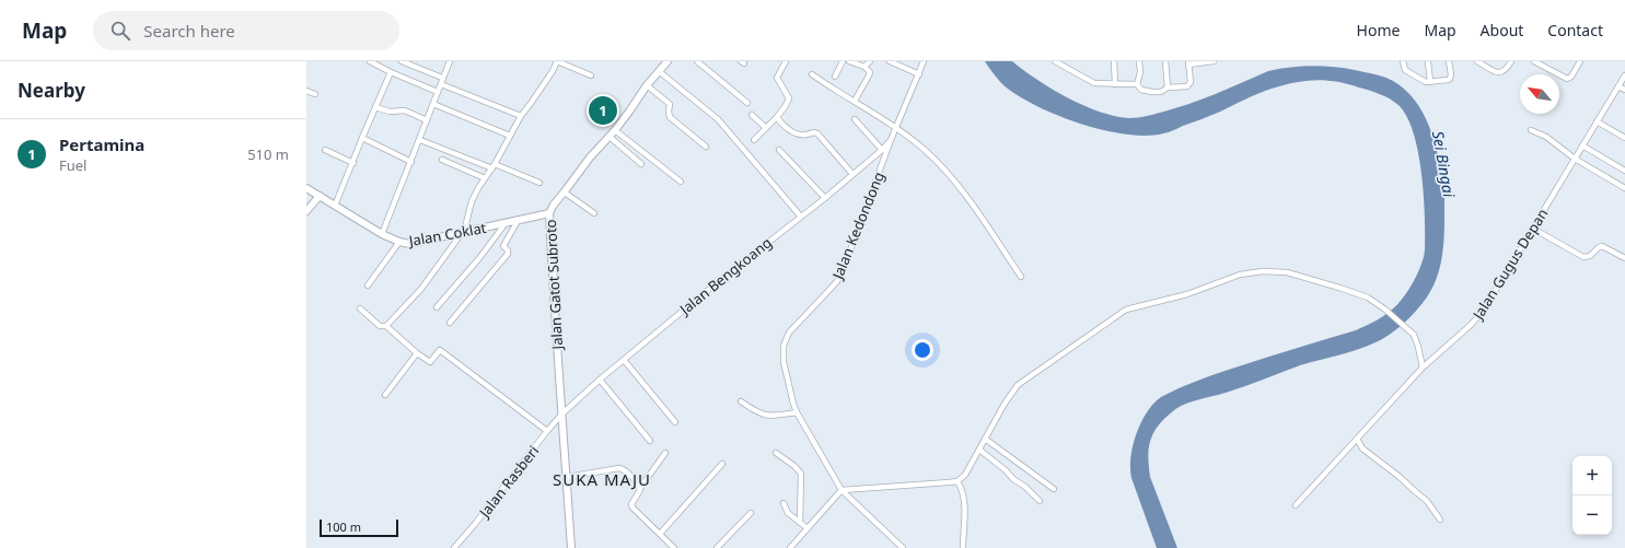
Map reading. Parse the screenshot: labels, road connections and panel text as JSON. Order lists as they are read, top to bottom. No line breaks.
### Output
{"streets":{"main road":["Jalan Coklat","Jalan Gatot Subroto"],"street":["Jalan Kedondong","Jalan Gugus Depan","Jalan Bengkoang","Jalan Rasberi"]},"crossings":[["Jalan Kedondong","Jalan Bengkoang"],["Jalan Coklat","Jalan Gatot Subroto"],["Jalan Bengkoang","Jalan Gatot Subroto"],["Jalan Bengkoang","Jalan Rasberi"],["Jalan Gatot Subroto","Jalan Rasberi"]],"districts":["SUKA MAJU"],"water":["Sei Bingai"],"scale_bar":"100 m","north":"top left","page":{"header":"Map","search":"Search here","nav":["Home","Map","About","Contact"],"heading":"Nearby","pins":"1","list":[{"mark":"1","name":"Pertamina","note":"Fuel","value":"510 m"}],"map_buttons":["+","−"],"scale":"100 m"}}
